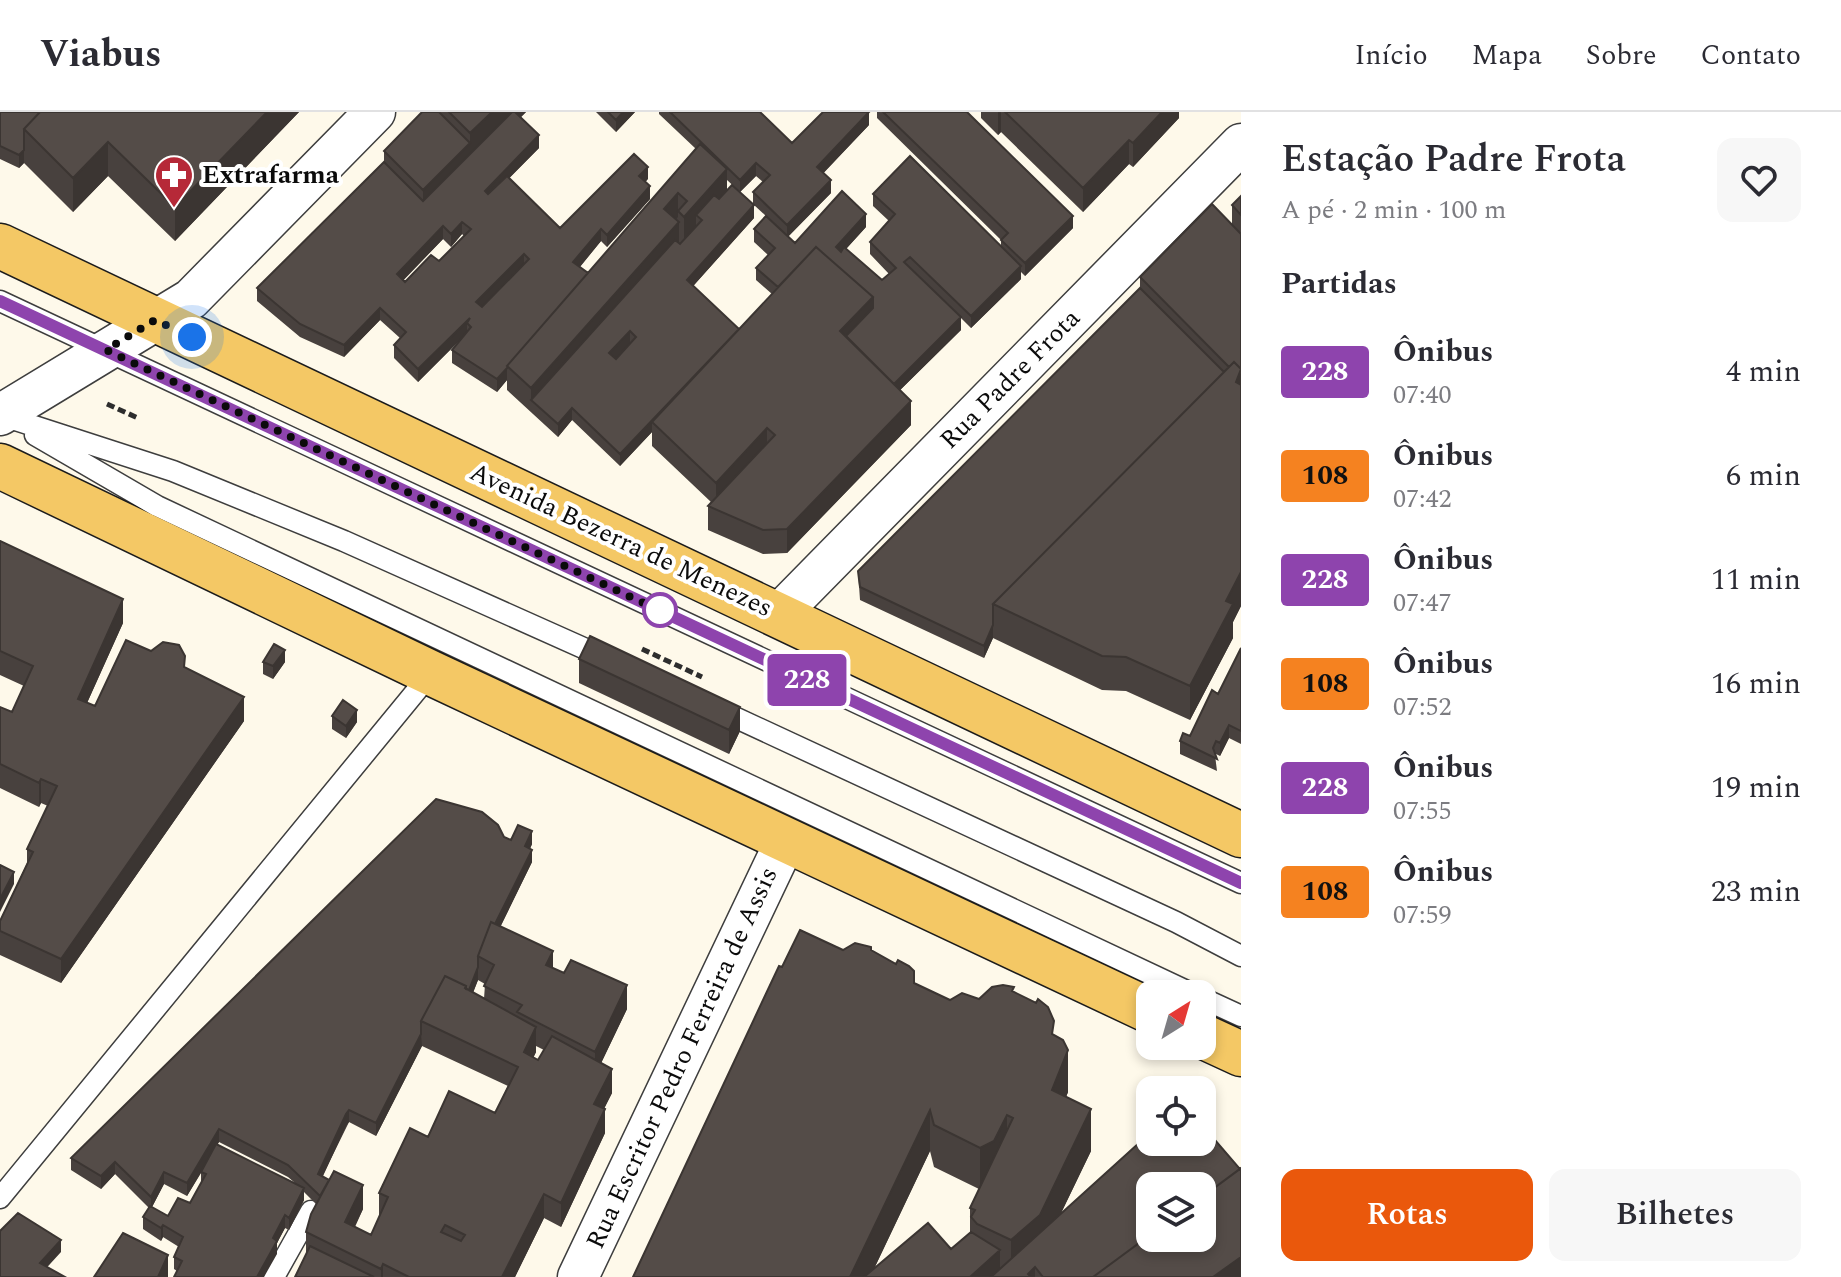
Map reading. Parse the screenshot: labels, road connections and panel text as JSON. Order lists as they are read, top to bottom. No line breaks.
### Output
{"streets":{"main road":["Avenida Bezerra de Menezes"],"street":["Rua Padre Frota","Rua Escritor Pedro Ferreira de Assis"]},"crossings":[["Rua Padre Frota","Avenida Bezerra de Menezes"]],"places":{"pharmacy":["Extrafarma"]},"lines":["bus line 228"],"north":"top right","page":{"header":"Viabus","nav":["Início","Mapa","Sobre","Contato"],"on_map":"228","heading":[["Estação Padre Frota","A pé · 2 min · 100 m"],"Partidas"],"list":[{"mark":"228","name":"Ônibus","note":"07:40","value":"4 min"},{"mark":"108","name":"Ônibus","note":"07:42","value":"6 min"},{"mark":"228","name":"Ônibus","note":"07:47","value":"11 min"},{"mark":"108","name":"Ônibus","note":"07:52","value":"16 min"},{"mark":"228","name":"Ônibus","note":"07:55","value":"19 min"},{"mark":"108","name":"Ônibus","note":"07:59","value":"23 min"}],"buttons":["Rotas","Bilhetes"]}}
